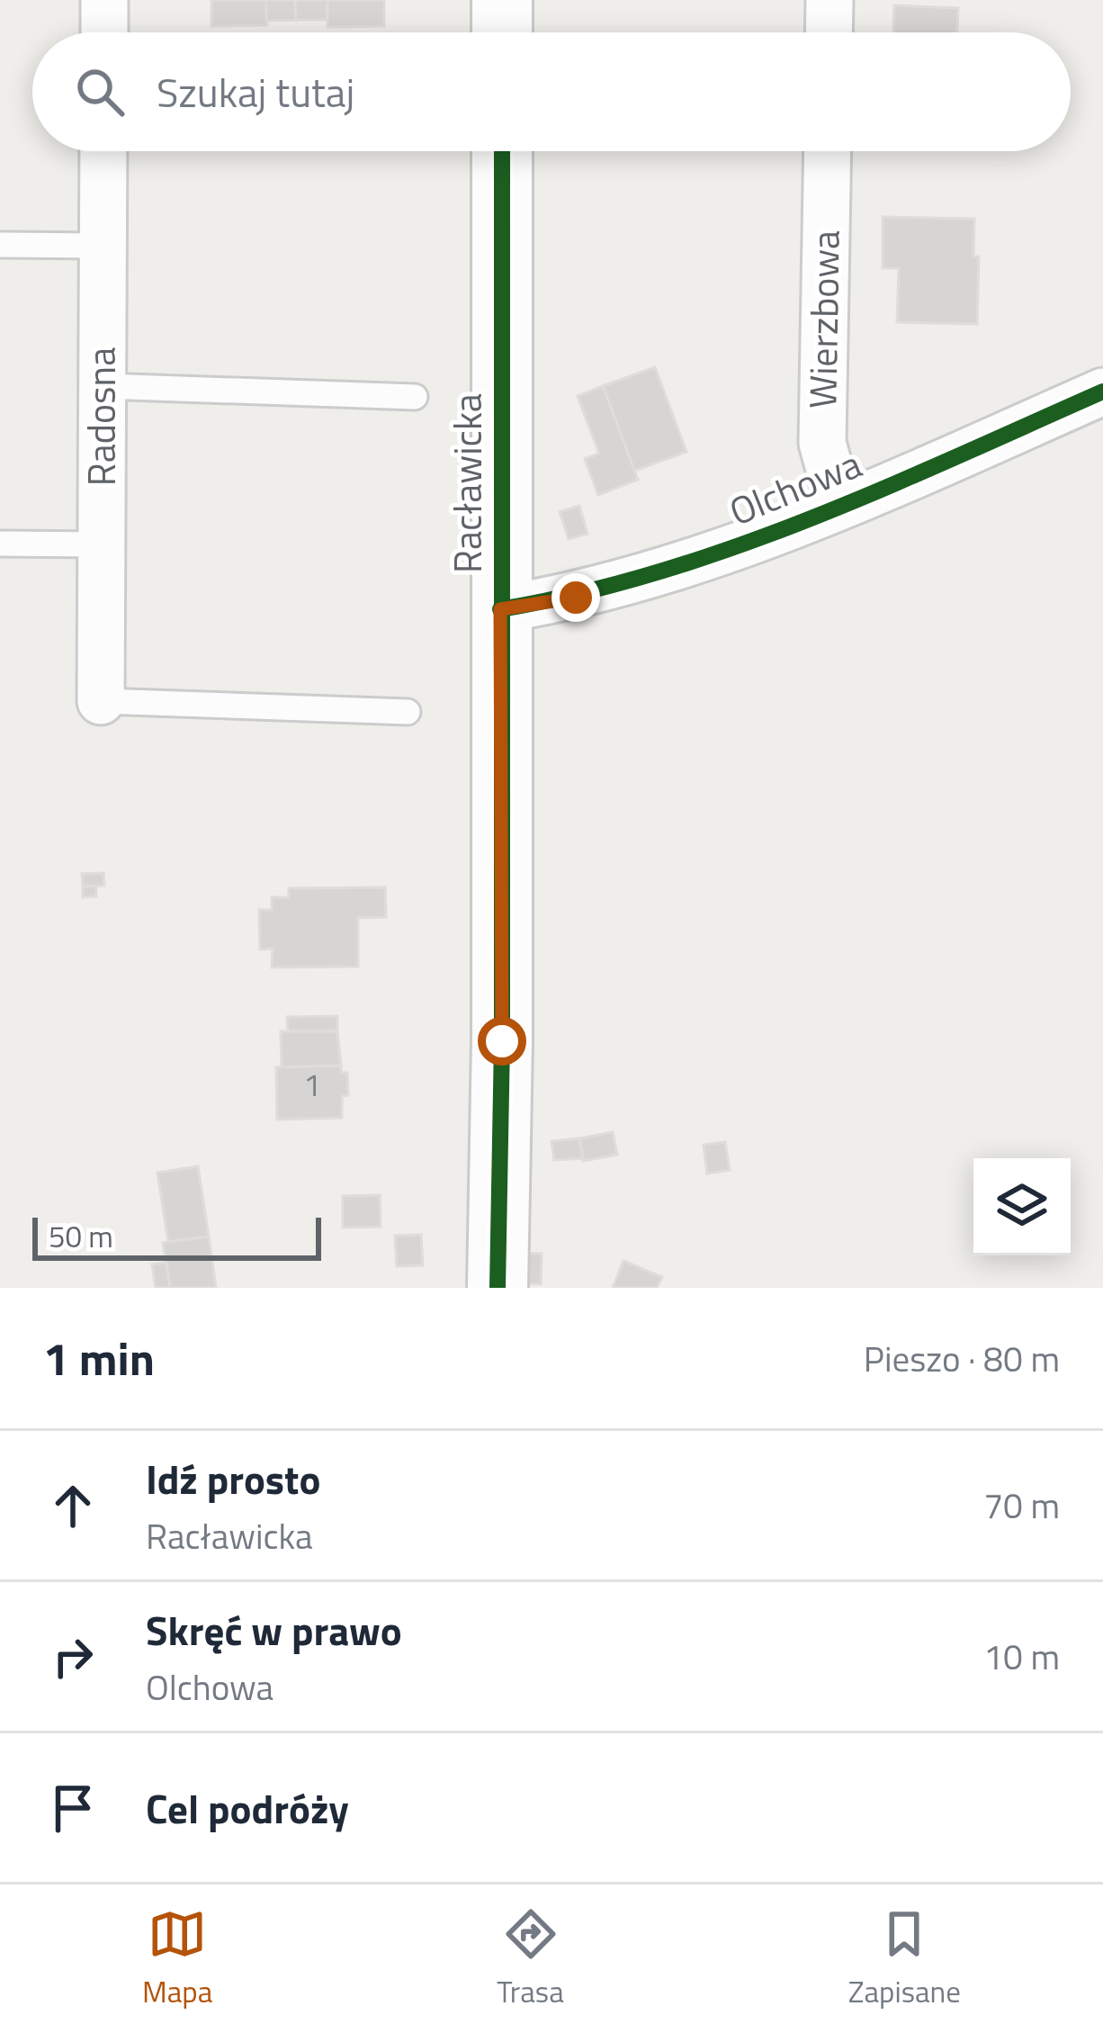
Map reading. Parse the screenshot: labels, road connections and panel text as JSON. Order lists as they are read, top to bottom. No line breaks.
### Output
{"streets":{"street":["Wierzbowa","Radosna","Racławicka","Olchowa"]},"crossings":[["Wierzbowa","Olchowa"],["Racławicka","Olchowa"]],"house_numbers":["1"],"scale_bar":"50 m","page":{"search":"Szukaj tutaj","scale":"50 m","heading":["1 min","Pieszo · 80 m"],"list":[["Idź prosto","Racławicka","70 m"],["Skręć w prawo","Olchowa","10 m"],"Cel podróży"],"nav":["Mapa","Trasa","Zapisane"]}}
